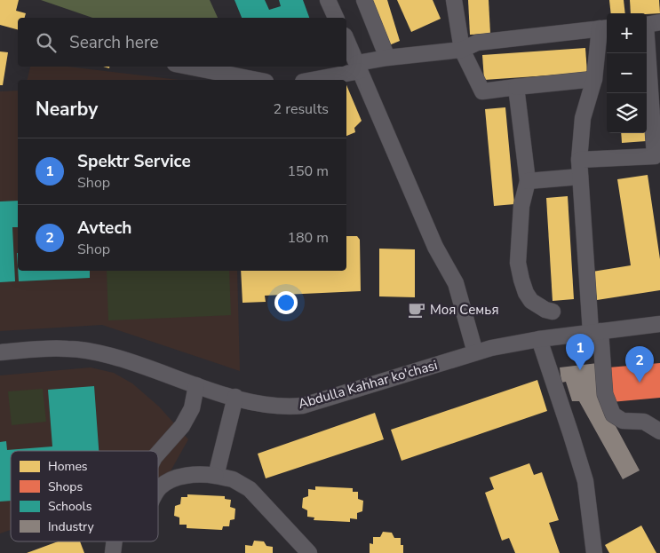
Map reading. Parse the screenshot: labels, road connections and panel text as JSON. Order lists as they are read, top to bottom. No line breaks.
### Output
{"streets":{"street":["Abdulla Kahhar ko'chasi"]},"places":{"cafe":["Моя Семья"]},"legend":["Homes","Shops","Schools","Industry"],"page":{"map_buttons":["+","−"],"search":"Search here","heading":["Nearby","2 results"],"list":[{"mark":"1","name":"Spektr Service","note":"Shop","value":"150 m"},{"mark":"2","name":"Avtech","note":"Shop","value":"180 m"}],"pins":["1","2"]}}
